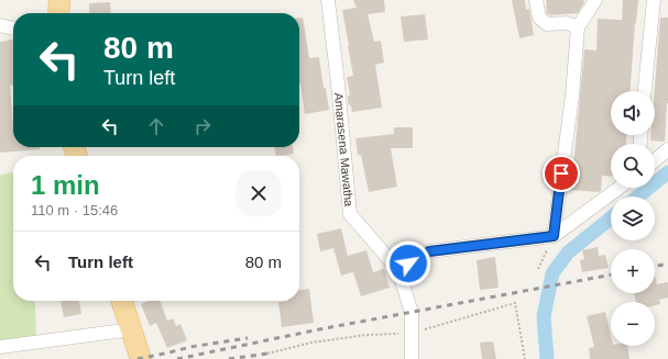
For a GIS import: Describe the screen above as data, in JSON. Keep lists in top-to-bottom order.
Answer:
{
  "streets": {
    "street": ["Amarasena Mawatha"]
  },
  "page": {
    "turn": ["80 m", "Turn left"],
    "map_buttons": ["+", "−"],
    "heading": ["1 min", "110 m · 15:46"],
    "list": [
      {
        "name": "Turn left",
        "value": "80 m"
      }
    ]
  }
}
